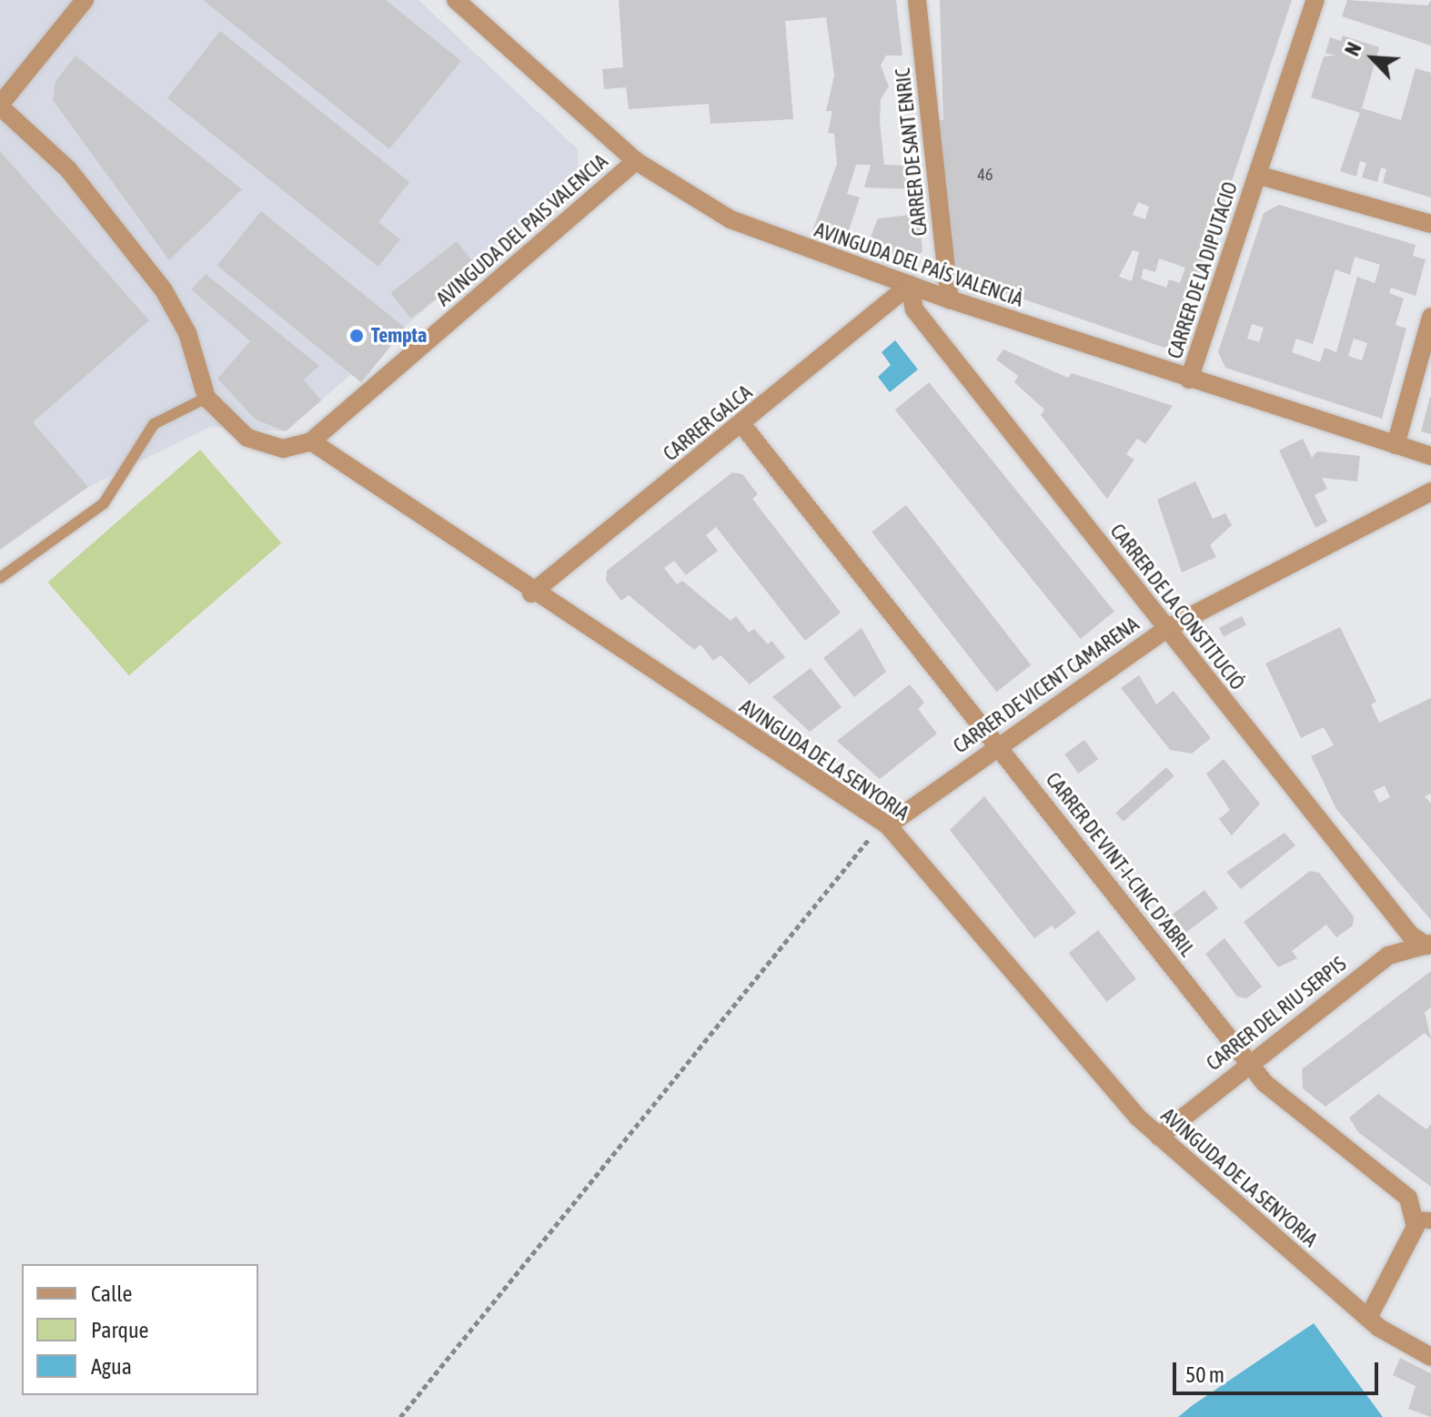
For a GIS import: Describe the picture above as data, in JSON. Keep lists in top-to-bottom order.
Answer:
{
  "streets": {
    "street": [
      "CARRER DE SANT ENRIC",
      "AVINGUDA DEL PAIS VALENCIA",
      "AVINGUDA DEL PAÍS VALENCIÀ",
      "CARRER DE LA DIPUTACIO",
      "CARRER GALCA",
      "CARRER DE LA CONSTITUCIÓ",
      "CARRER DE VICENT CAMARENA",
      "AVINGUDA DE LA SENYORIA",
      "CARRER DE VINT-I-CINC D'ABRIL",
      "CARRER DEL RIU SERPIS"
    ]
  },
  "crossings": [
    ["CARRER DE SANT ENRIC", "AVINGUDA DEL PAÍS VALENCIÀ"],
    ["AVINGUDA DEL PAIS VALENCIA", "AVINGUDA DEL PAÍS VALENCIÀ"],
    ["AVINGUDA DEL PAIS VALENCIA", "AVINGUDA DE LA SENYORIA"],
    ["AVINGUDA DEL PAÍS VALENCIÀ", "CARRER DE LA DIPUTACIO"],
    ["AVINGUDA DEL PAÍS VALENCIÀ", "CARRER GALCA"],
    ["AVINGUDA DEL PAÍS VALENCIÀ", "CARRER DE LA CONSTITUCIÓ"],
    ["CARRER GALCA", "CARRER DE LA CONSTITUCIÓ"],
    ["CARRER GALCA", "AVINGUDA DE LA SENYORIA"],
    ["CARRER GALCA", "CARRER DE VINT-I-CINC D'ABRIL"],
    ["CARRER DE LA CONSTITUCIÓ", "CARRER DE VICENT CAMARENA"],
    ["CARRER DE LA CONSTITUCIÓ", "CARRER DEL RIU SERPIS"],
    ["CARRER DE VICENT CAMARENA", "AVINGUDA DE LA SENYORIA"],
    ["CARRER DE VICENT CAMARENA", "CARRER DE VINT-I-CINC D'ABRIL"],
    ["AVINGUDA DE LA SENYORIA", "CARRER DE VINT-I-CINC D'ABRIL"],
    ["AVINGUDA DE LA SENYORIA", "CARRER DEL RIU SERPIS"],
    ["CARRER DE VINT-I-CINC D'ABRIL", "CARRER DEL RIU SERPIS"]
  ],
  "places": ["Tempta"],
  "house_numbers": ["46"],
  "legend": ["Calle", "Parque", "Agua"],
  "scale_bar": "50 m",
  "north": "top left"
}
